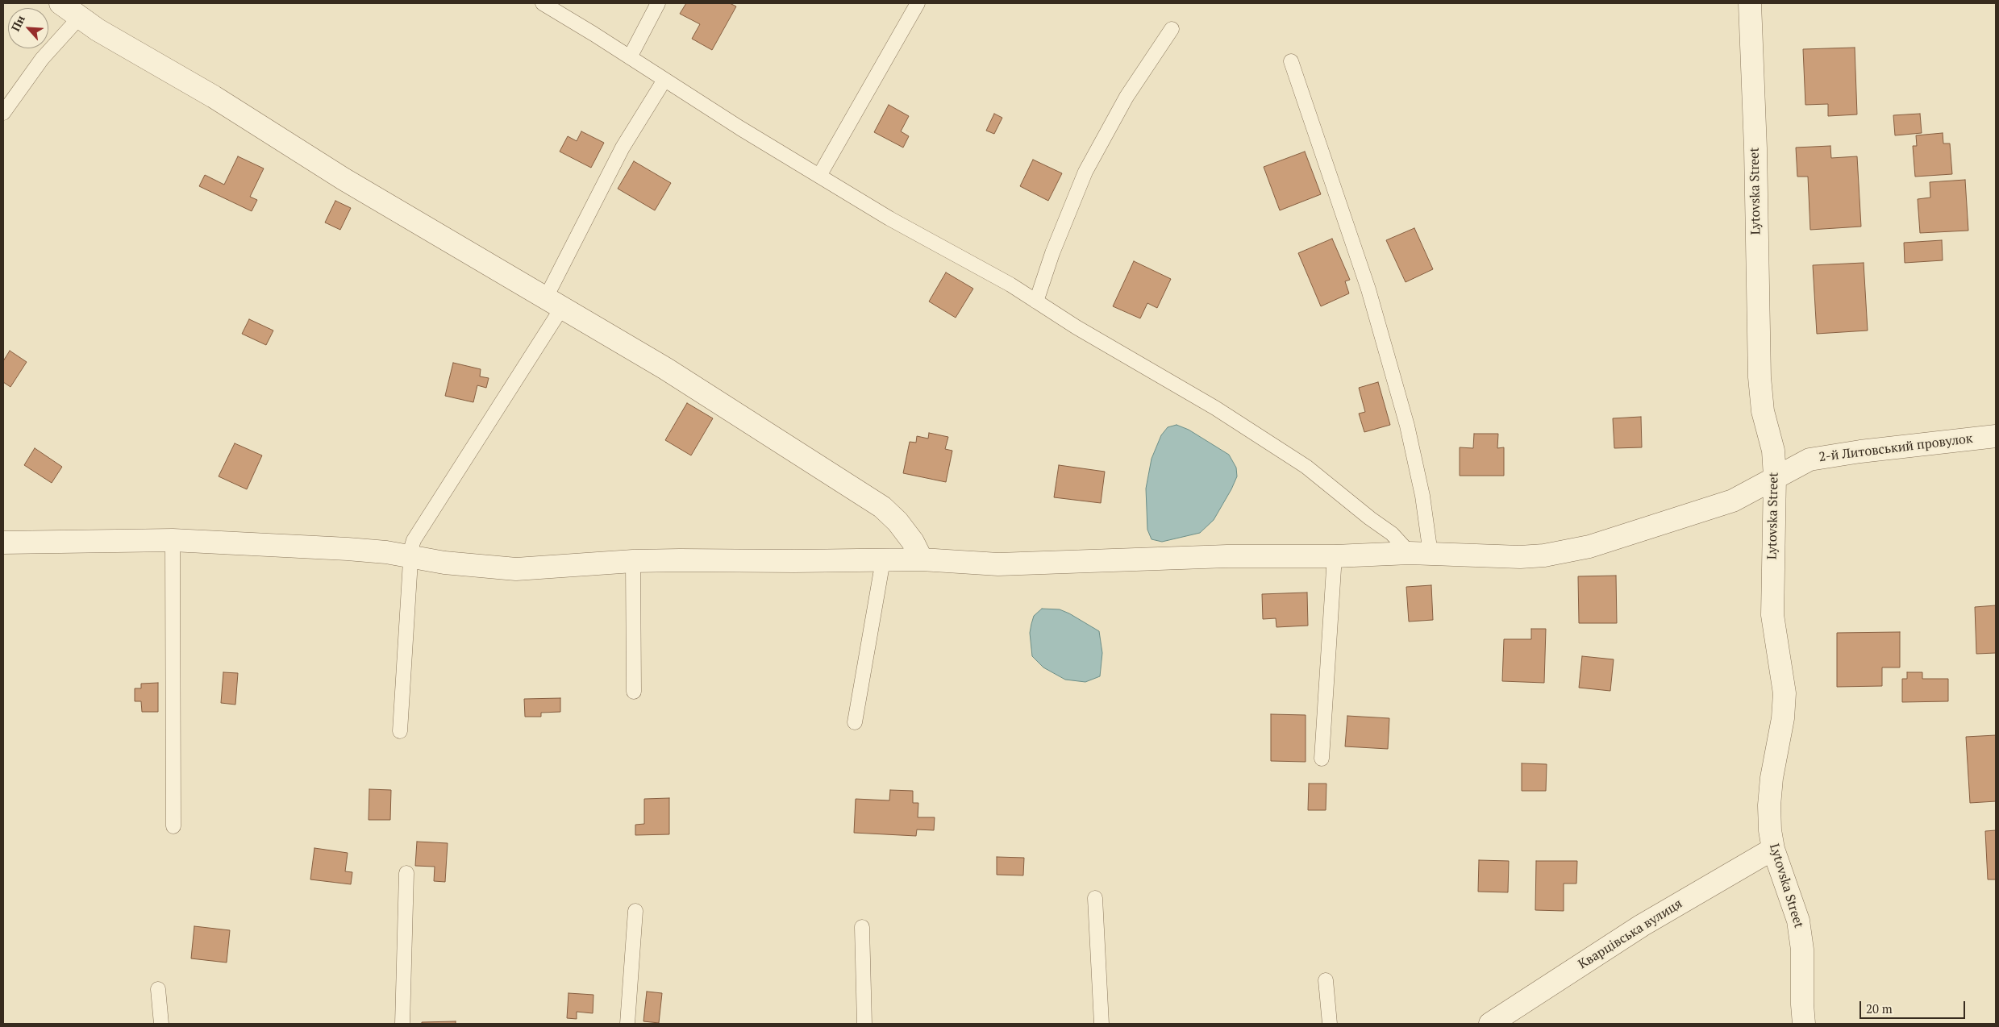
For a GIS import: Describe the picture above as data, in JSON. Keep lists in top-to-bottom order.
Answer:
{
  "streets": {
    "street": ["Lytovska Street", "2-й Литовський провулок", "Кварцівська вулиця"]
  },
  "crossings": [
    ["Lytovska Street", "2-й Литовський провулок"],
    ["Lytovska Street", "Кварцівська вулиця"]
  ],
  "scale_bar": "20 m",
  "north": "top left"
}
